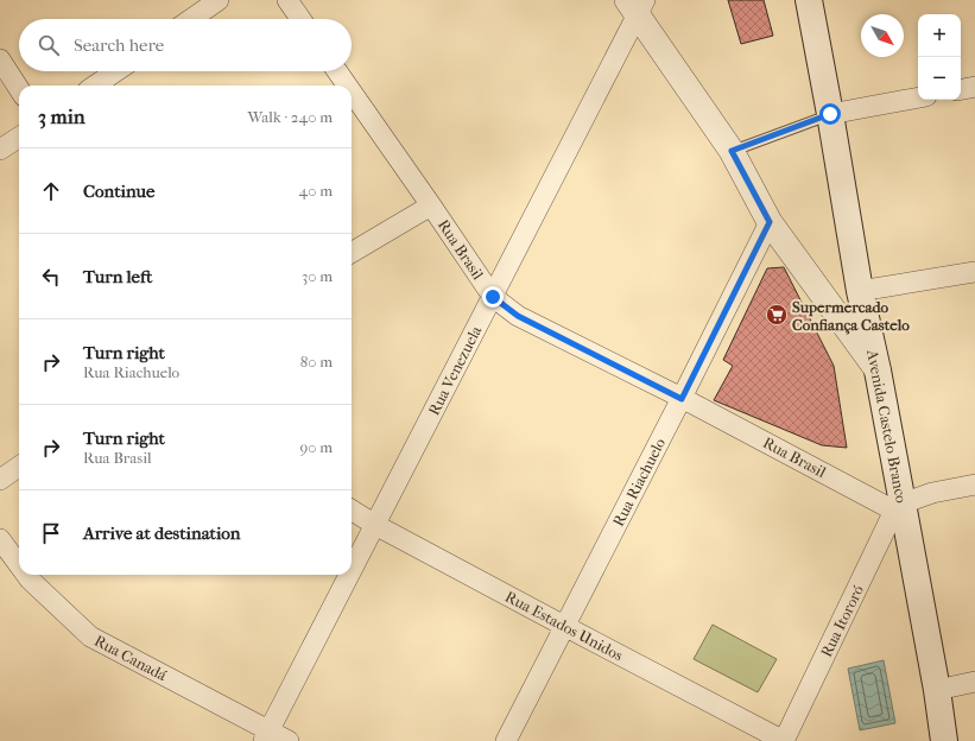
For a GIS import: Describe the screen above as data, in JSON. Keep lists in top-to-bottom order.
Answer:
{
  "streets": {
    "main road": ["Avenida Castelo Branco"],
    "street": [
      "Rua Brasil",
      "Rua Venezuela",
      "Rua Riachuelo",
      "Rua Itororó",
      "Rua Estados Unidos",
      "Rua Canadá"
    ]
  },
  "crossings": [
    ["Rua Brasil", "Rua Venezuela"],
    ["Rua Brasil", "Avenida Castelo Branco"],
    ["Rua Brasil", "Rua Riachuelo"],
    ["Rua Brasil", "Rua Itororó"],
    ["Rua Venezuela", "Rua Estados Unidos"],
    ["Rua Venezuela", "Rua Canadá"],
    ["Avenida Castelo Branco", "Rua Itororó"],
    ["Rua Riachuelo", "Rua Estados Unidos"],
    ["Rua Itororó", "Rua Estados Unidos"]
  ],
  "places": {
    "supermarket": ["Supermercado Confiança Castelo"]
  },
  "north": "bottom right",
  "page": {
    "map_buttons": ["+", "−"],
    "search": "Search here",
    "heading": ["3 min", "Walk · 240 m"],
    "list": [
      ["Continue", "40 m"],
      ["Turn left", "30 m"],
      ["Turn right", "Rua Riachuelo", "80 m"],
      ["Turn right", "Rua Brasil", "90 m"],
      "Arrive at destination"
    ]
  }
}
